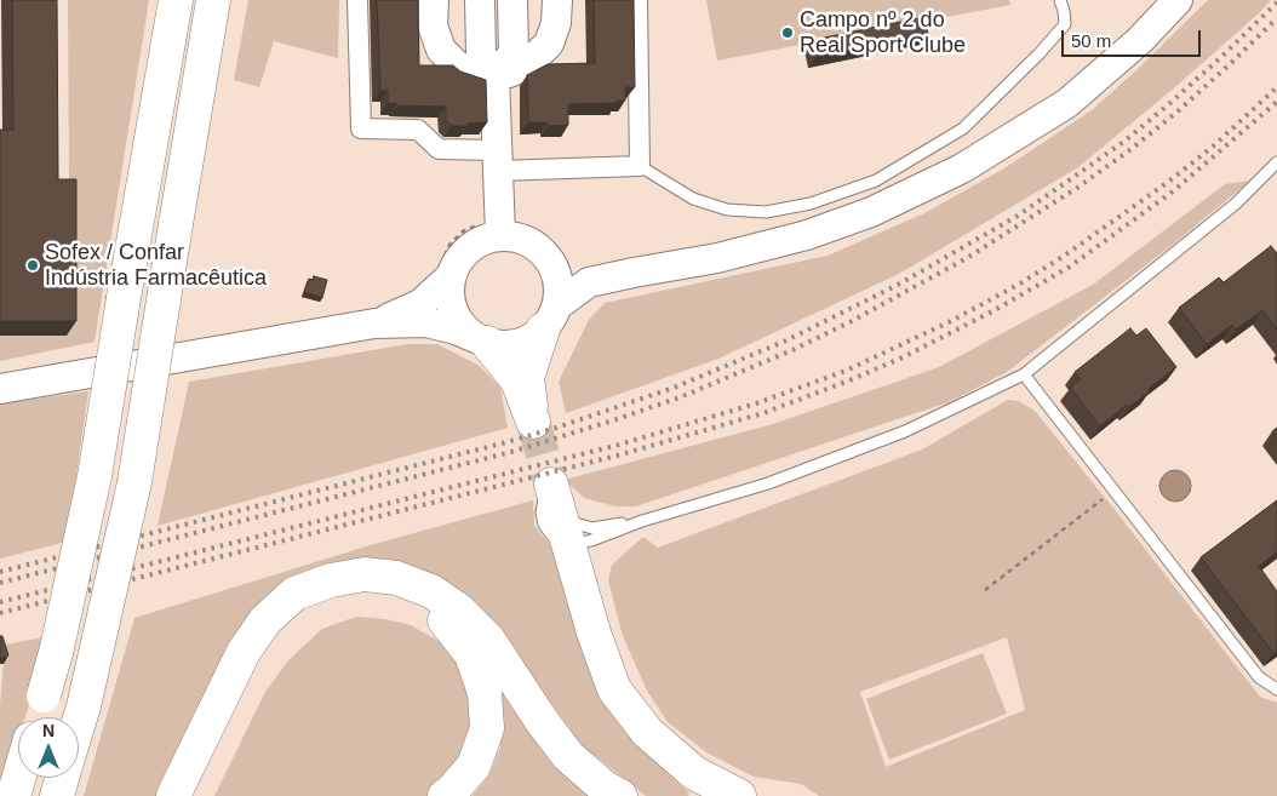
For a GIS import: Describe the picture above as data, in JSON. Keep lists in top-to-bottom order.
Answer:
{
  "places": ["Campo nº 2 do Real Sport Clube", "Sofex / Confar Indústria Farmacêutica"],
  "scale_bar": "50 m",
  "north": "top"
}
